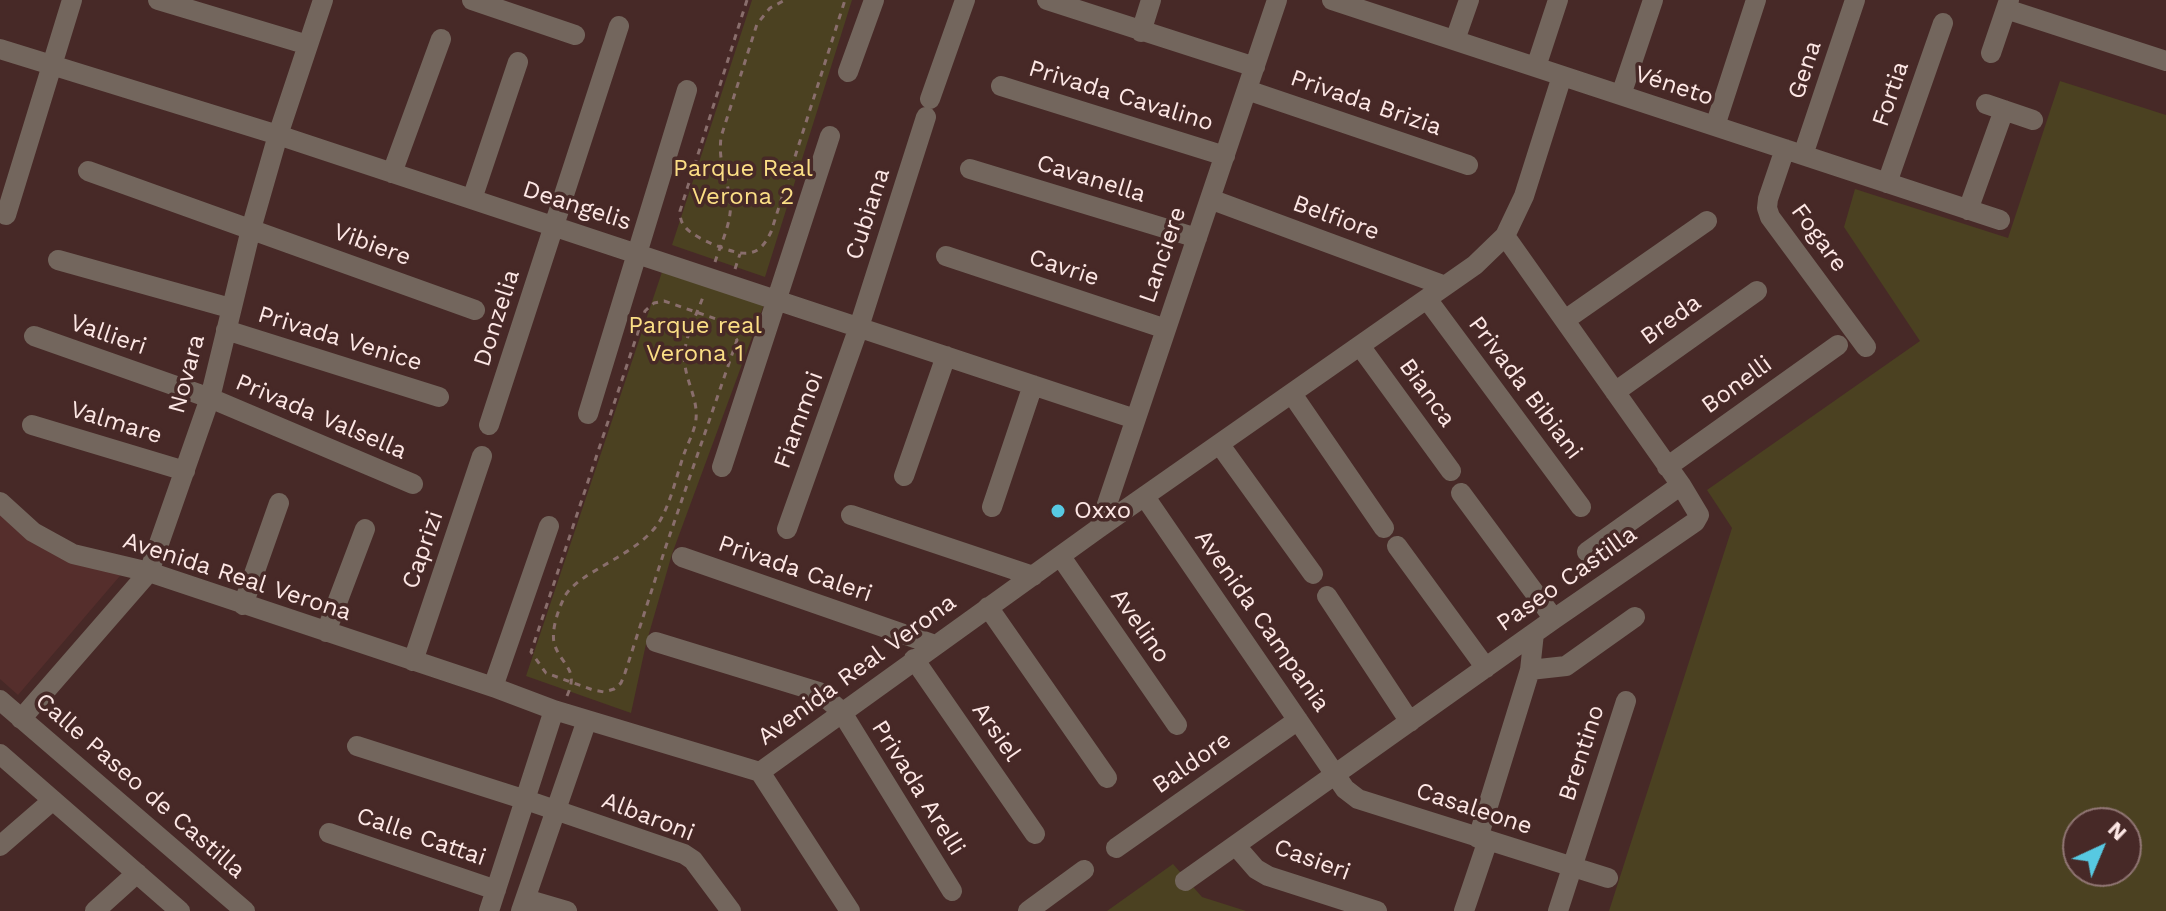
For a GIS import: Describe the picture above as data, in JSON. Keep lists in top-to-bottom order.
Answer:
{
  "streets": {
    "street": [
      "Gena",
      "Véneto",
      "Fortia",
      "Privada Cavalino",
      "Privada Brizia",
      "Cavanella",
      "Deangelis",
      "Cubiana",
      "Belfiore",
      "Fogare",
      "Vibiere",
      "Lanciere",
      "Cavrie",
      "Donzelia",
      "Breda",
      "Vallieri",
      "Privada Venice",
      "Novara",
      "Bonelli",
      "Privada Bibiani",
      "Bianca",
      "Privada Valsella",
      "Fiammoi",
      "Valmare",
      "Caprizi",
      "Privada Caleri",
      "Avenida Real Verona",
      "Paseo Castilla",
      "Avenida Campania",
      "Avelino",
      "Arsiel",
      "Brentino",
      "Baldore",
      "Calle Paseo de Castilla",
      "Privada Arelli",
      "Casaleone",
      "Albaroni",
      "Calle Cattai",
      "Casieri"
    ]
  },
  "crossings": [
    ["Gena", "Véneto"],
    ["Gena", "Fogare"],
    ["Véneto", "Fortia"],
    ["Véneto", "Fogare"],
    ["Véneto", "Avenida Real Verona"],
    ["Privada Cavalino", "Lanciere"],
    ["Privada Brizia", "Lanciere"],
    ["Cavanella", "Lanciere"],
    ["Deangelis", "Cubiana"],
    ["Deangelis", "Lanciere"],
    ["Deangelis", "Donzelia"],
    ["Deangelis", "Novara"],
    ["Deangelis", "Fiammoi"],
    ["Cubiana", "Fiammoi"],
    ["Belfiore", "Lanciere"],
    ["Belfiore", "Avenida Real Verona"],
    ["Vibiere", "Novara"],
    ["Lanciere", "Cavrie"],
    ["Lanciere", "Avenida Real Verona"],
    ["Breda", "Paseo Castilla"],
    ["Vallieri", "Novara"],
    ["Vallieri", "Privada Valsella"],
    ["Privada Venice", "Novara"],
    ["Novara", "Privada Valsella"],
    ["Novara", "Valmare"],
    ["Novara", "Avenida Real Verona"],
    ["Novara", "Calle Paseo de Castilla"],
    ["Bonelli", "Paseo Castilla"],
    ["Privada Bibiani", "Avenida Real Verona"],
    ["Bianca", "Avenida Real Verona"],
    ["Caprizi", "Avenida Real Verona"],
    ["Privada Caleri", "Avenida Real Verona"],
    ["Avenida Real Verona", "Paseo Castilla"],
    ["Avenida Real Verona", "Avenida Campania"],
    ["Avenida Real Verona", "Avelino"],
    ["Avenida Real Verona", "Arsiel"],
    ["Avenida Real Verona", "Privada Arelli"],
    ["Paseo Castilla", "Avenida Campania"],
    ["Paseo Castilla", "Casaleone"],
    ["Paseo Castilla", "Casieri"],
    ["Avenida Campania", "Baldore"],
    ["Avenida Campania", "Casaleone"],
    ["Brentino", "Casaleone"]
  ],
  "parks": ["Parque Real Verona 2", "Parque real Verona 1"],
  "places": ["Oxxo"],
  "north": "top right"
}
